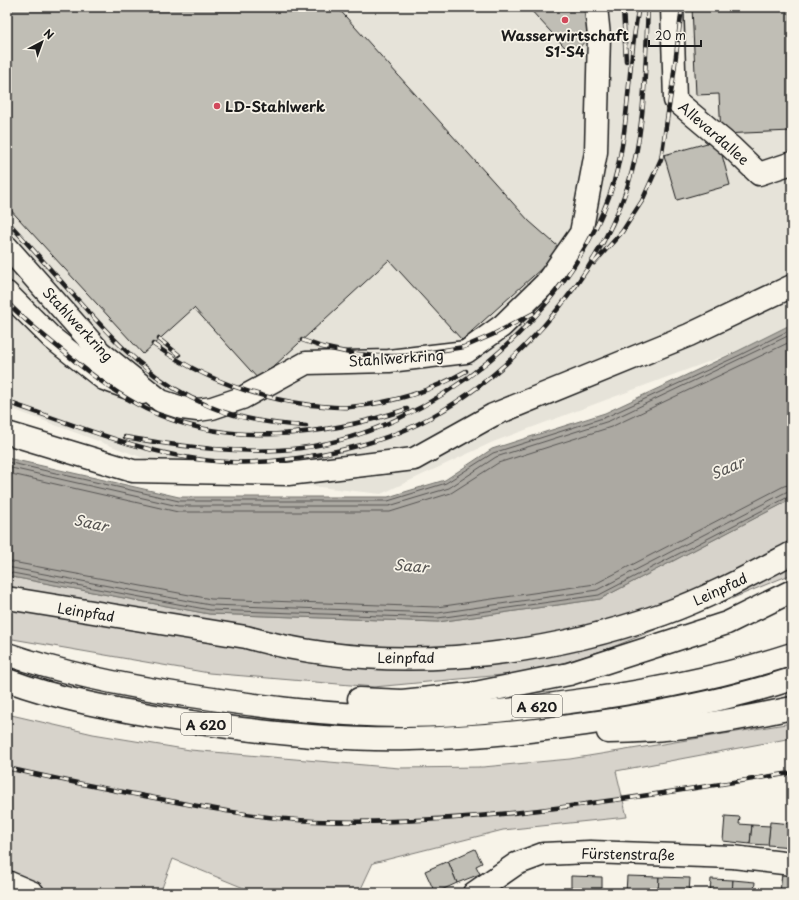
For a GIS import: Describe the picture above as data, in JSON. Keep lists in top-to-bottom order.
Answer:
{
  "streets": {
    "main road": [
      "Allevardallee",
      "Stahlwerkring",
      "Leinpfad",
      "A 620",
      "Fürstenstraße"
    ]
  },
  "water": ["Saar"],
  "places": ["Wasserwirtschaft S1-S4", "LD-Stahlwerk"],
  "scale_bar": "20 m",
  "north": "top right"
}
